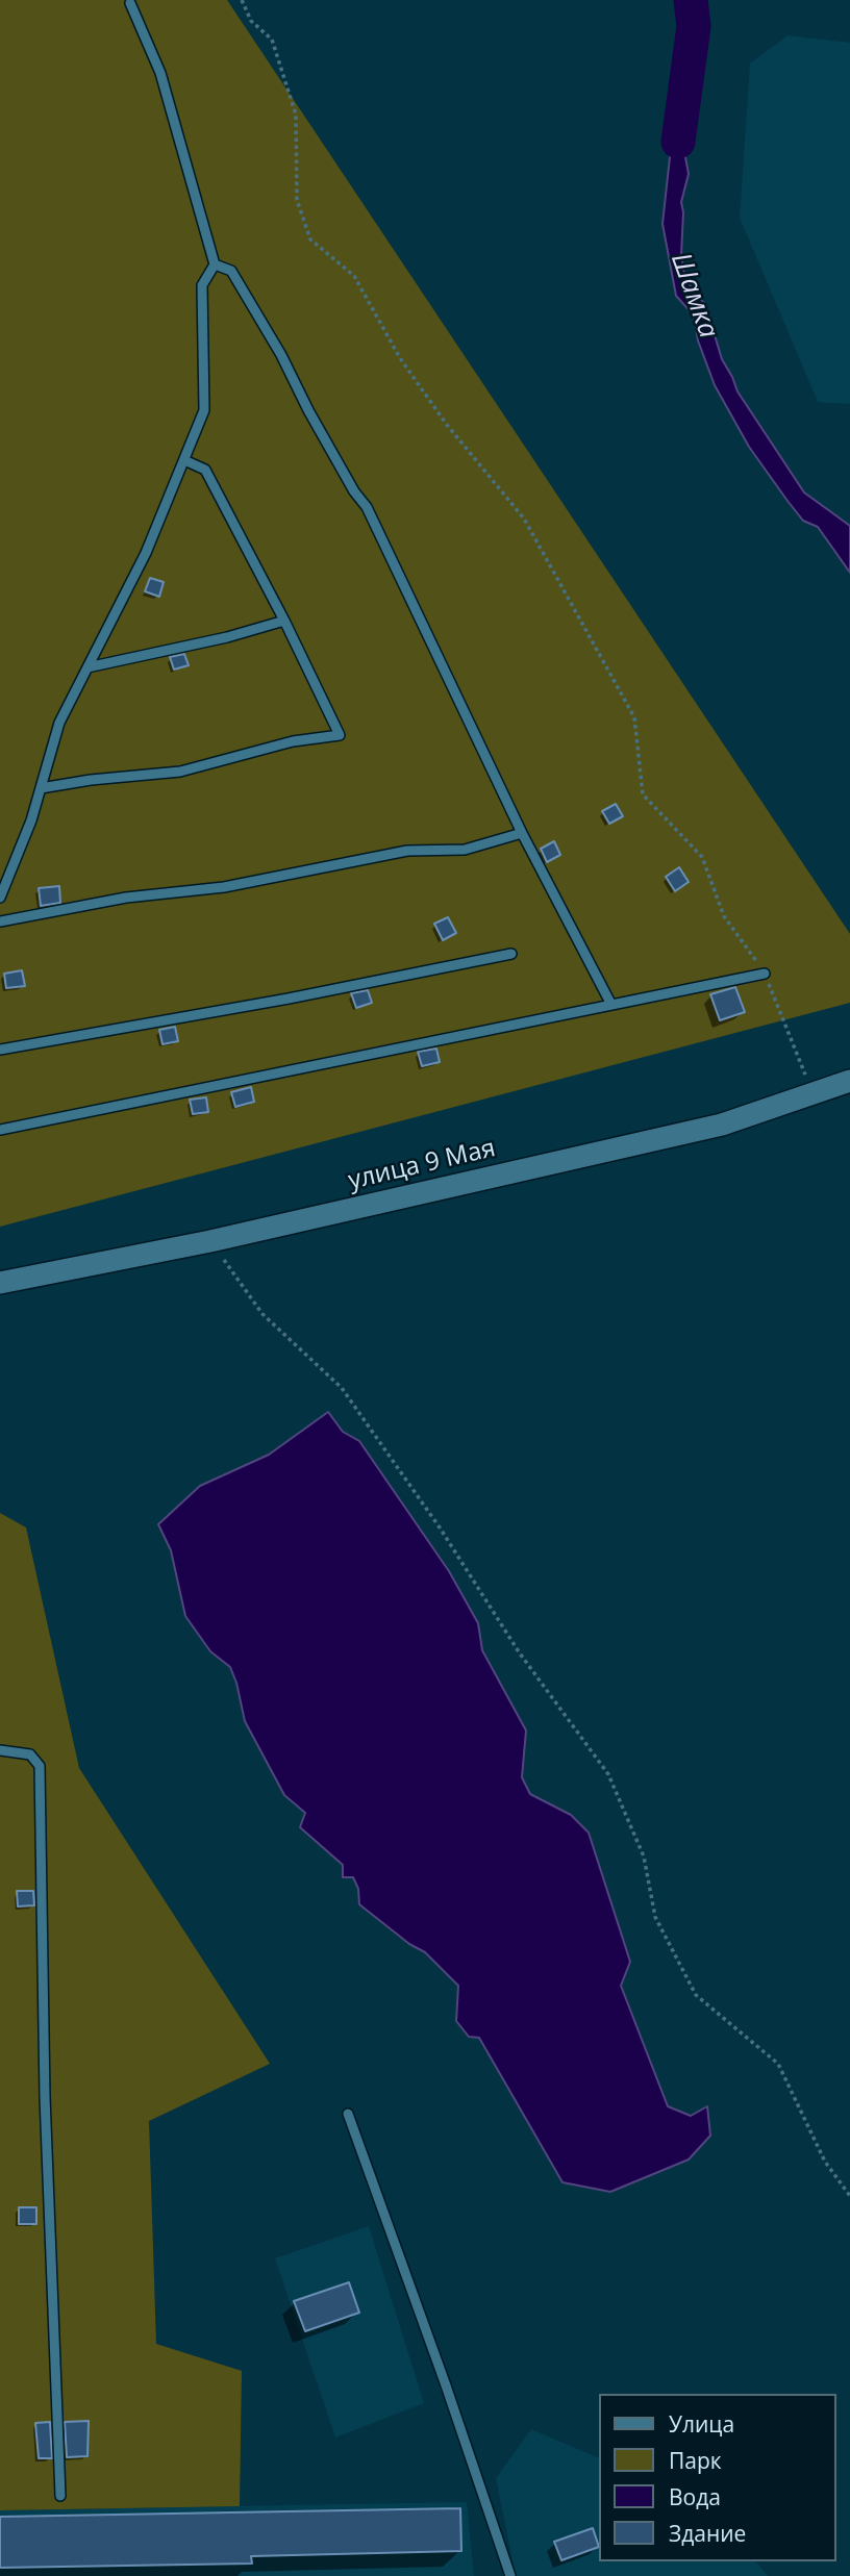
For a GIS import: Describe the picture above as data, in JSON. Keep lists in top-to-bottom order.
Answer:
{
  "streets": {
    "main road": ["улица 9 Мая"]
  },
  "water": ["Шамка"],
  "legend": [
    "Улица",
    "Парк",
    "Вода",
    "Здание"
  ]
}
